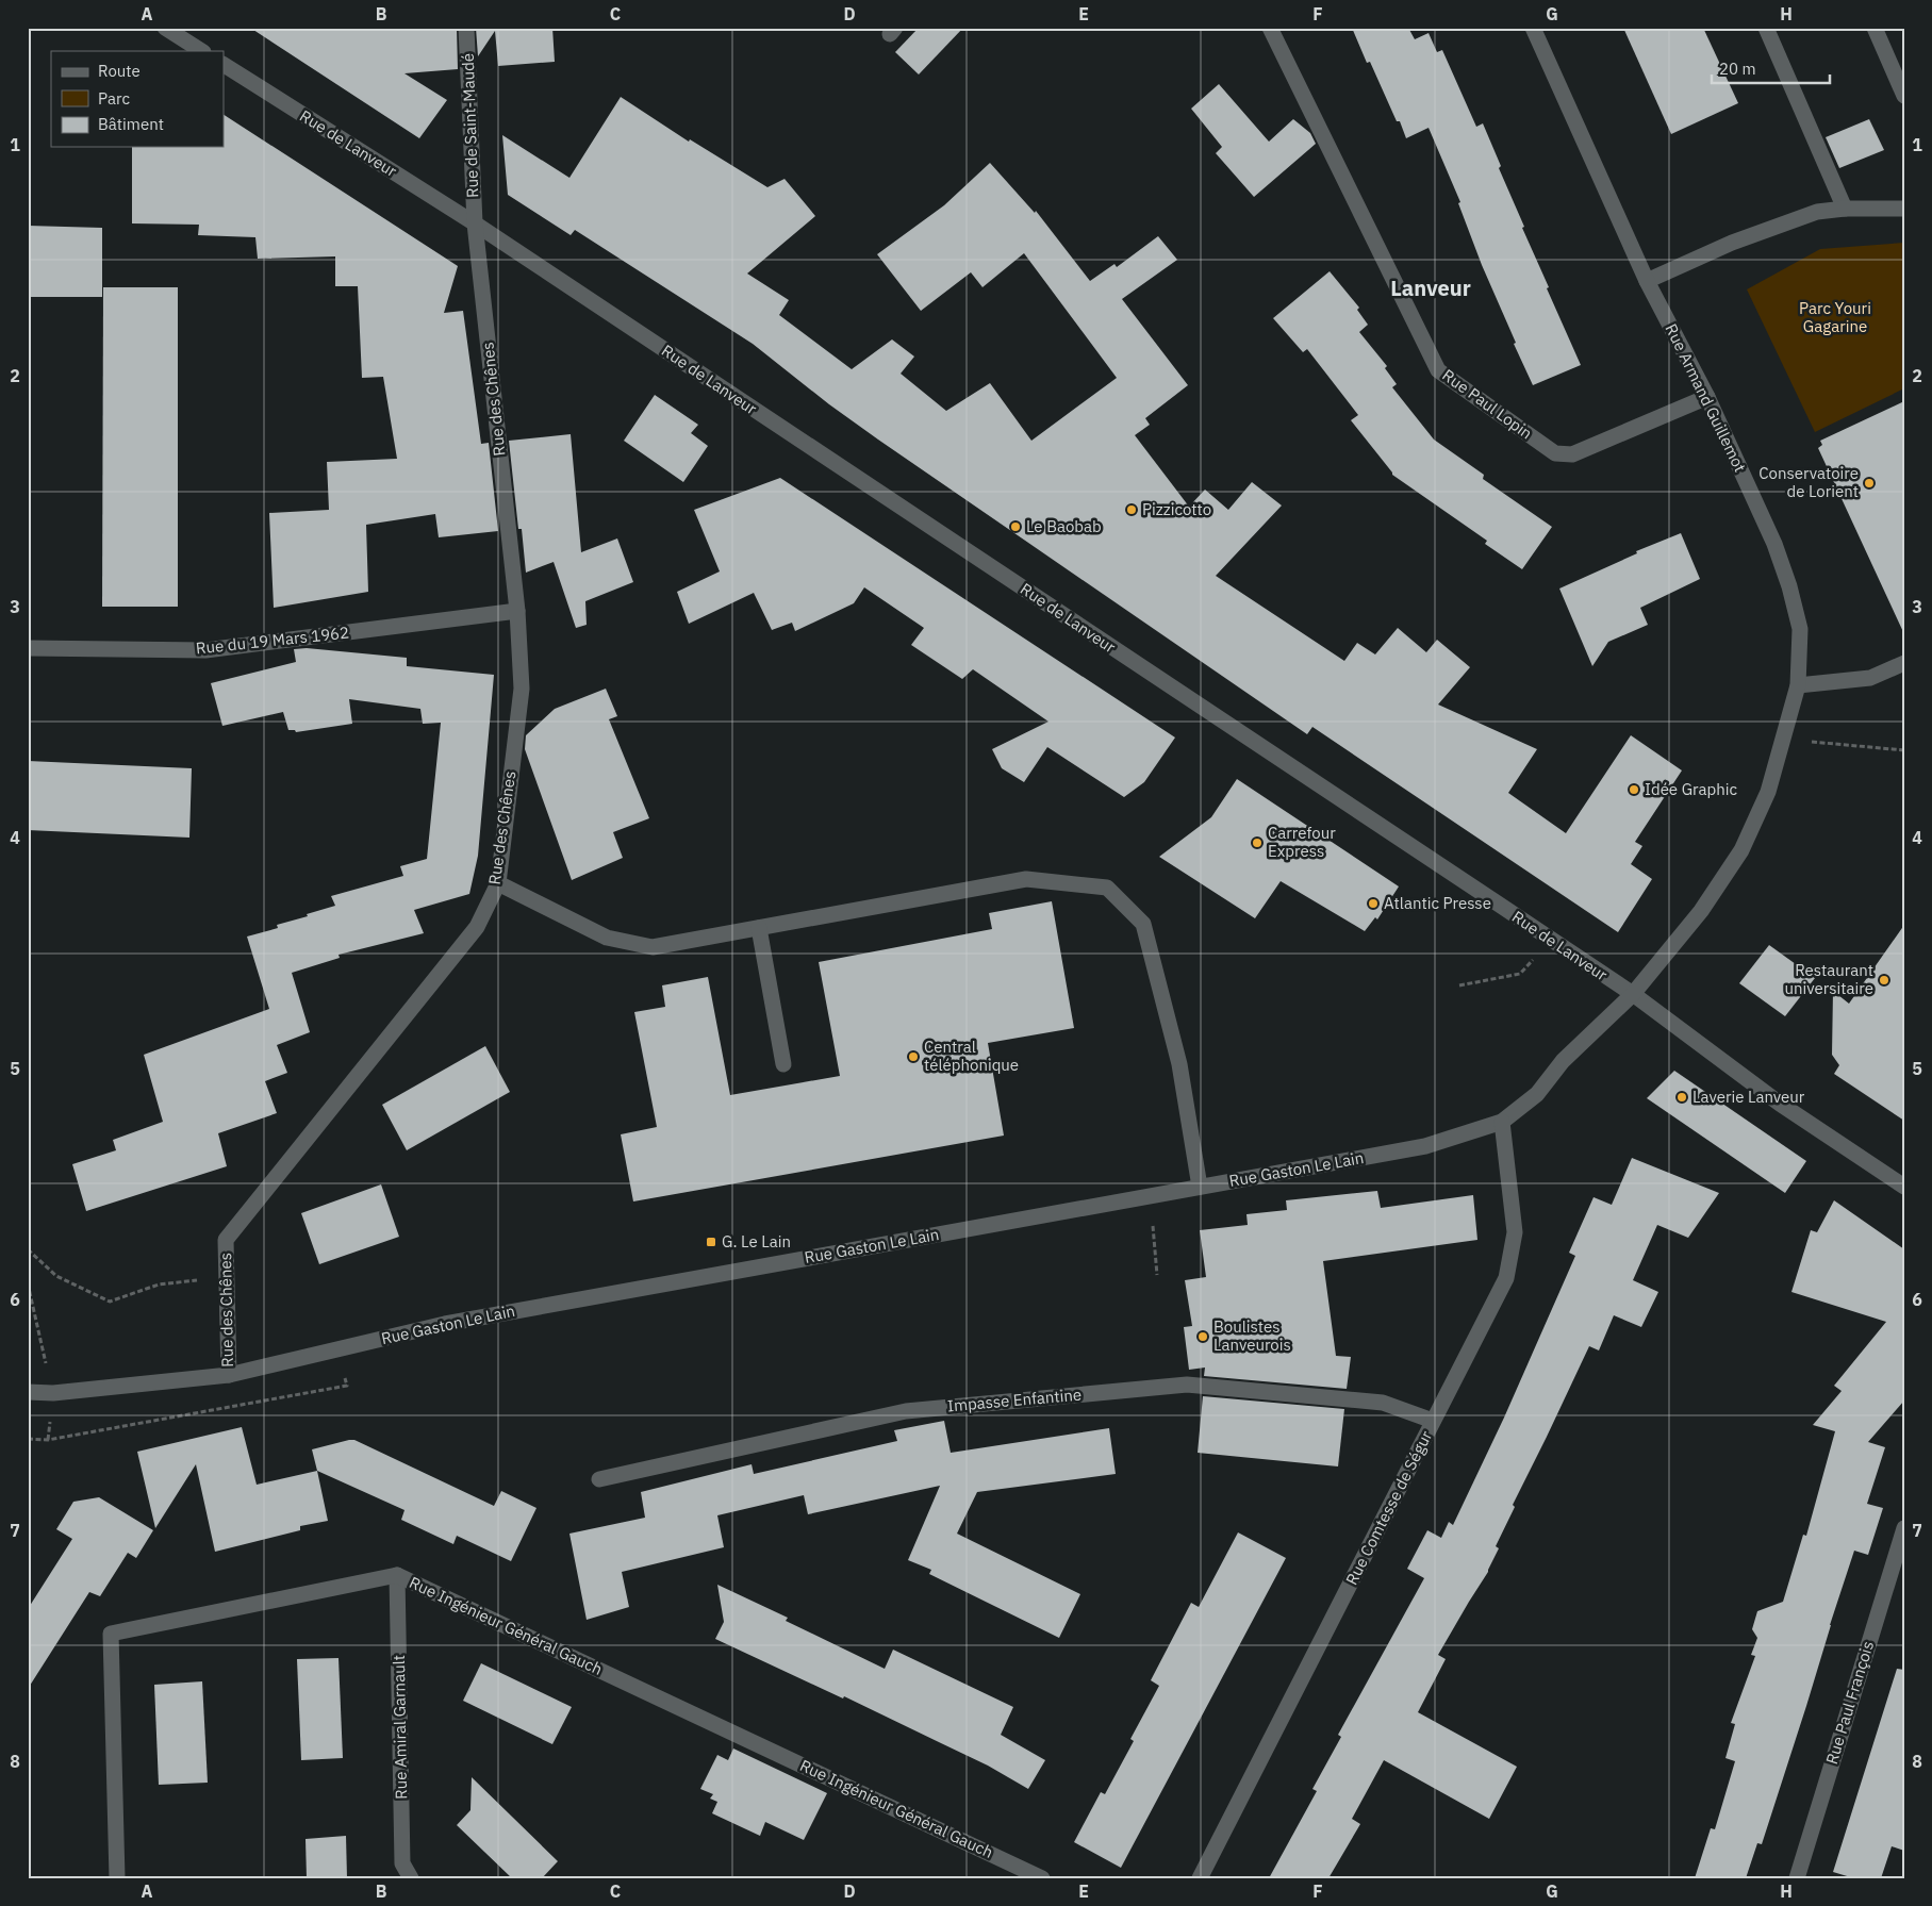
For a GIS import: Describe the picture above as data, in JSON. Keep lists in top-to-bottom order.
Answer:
{
  "streets": {
    "street": [
      "Rue de Saint-Maudé",
      "Rue de Lanveur",
      "Rue Armand Guillemot",
      "Rue des Chênes",
      "Rue Paul Lopin",
      "Rue du 19 Mars 1962",
      "Rue Gaston Le Lain",
      "Impasse Enfantine",
      "Rue Comtesse de Ségur",
      "Rue Ingénieur Général Gauch",
      "Rue Paul François",
      "Rue Amiral Garnault"
    ]
  },
  "crossings": [
    ["Rue de Saint-Maudé", "Rue de Lanveur"],
    ["Rue de Saint-Maudé", "Rue des Chênes"],
    ["Rue de Lanveur", "Rue Armand Guillemot"],
    ["Rue de Lanveur", "Rue des Chênes"],
    ["Rue de Lanveur", "Rue Gaston Le Lain"],
    ["Rue Armand Guillemot", "Rue Paul Lopin"],
    ["Rue Armand Guillemot", "Rue Gaston Le Lain"],
    ["Rue des Chênes", "Rue du 19 Mars 1962"],
    ["Rue des Chênes", "Rue Gaston Le Lain"],
    ["Rue Gaston Le Lain", "Rue Comtesse de Ségur"],
    ["Impasse Enfantine", "Rue Comtesse de Ségur"],
    ["Rue Ingénieur Général Gauch", "Rue Amiral Garnault"]
  ],
  "districts": ["Lanveur"],
  "parks": ["Parc Youri Gagarine"],
  "places": {
    "other": [
      "Conservatoire de Lorient",
      "Pizzicotto",
      "Le Baobab",
      "Idée Graphic",
      "Carrefour Express",
      "Atlantic Presse",
      "Restaurant universitaire",
      "Central téléphonique",
      "Laverie Lanveur",
      "Boulistes Lanveurois"
    ],
    "transit": ["G. Le Lain"]
  },
  "legend": ["Route", "Parc", "Bâtiment"],
  "scale_bar": "20 m",
  "grid": {
    "columns": [
      "A",
      "B",
      "C",
      "D",
      "E",
      "F",
      "G",
      "H"
    ],
    "rows": [
      "1",
      "2",
      "3",
      "4",
      "5",
      "6",
      "7",
      "8"
    ]
  }
}
